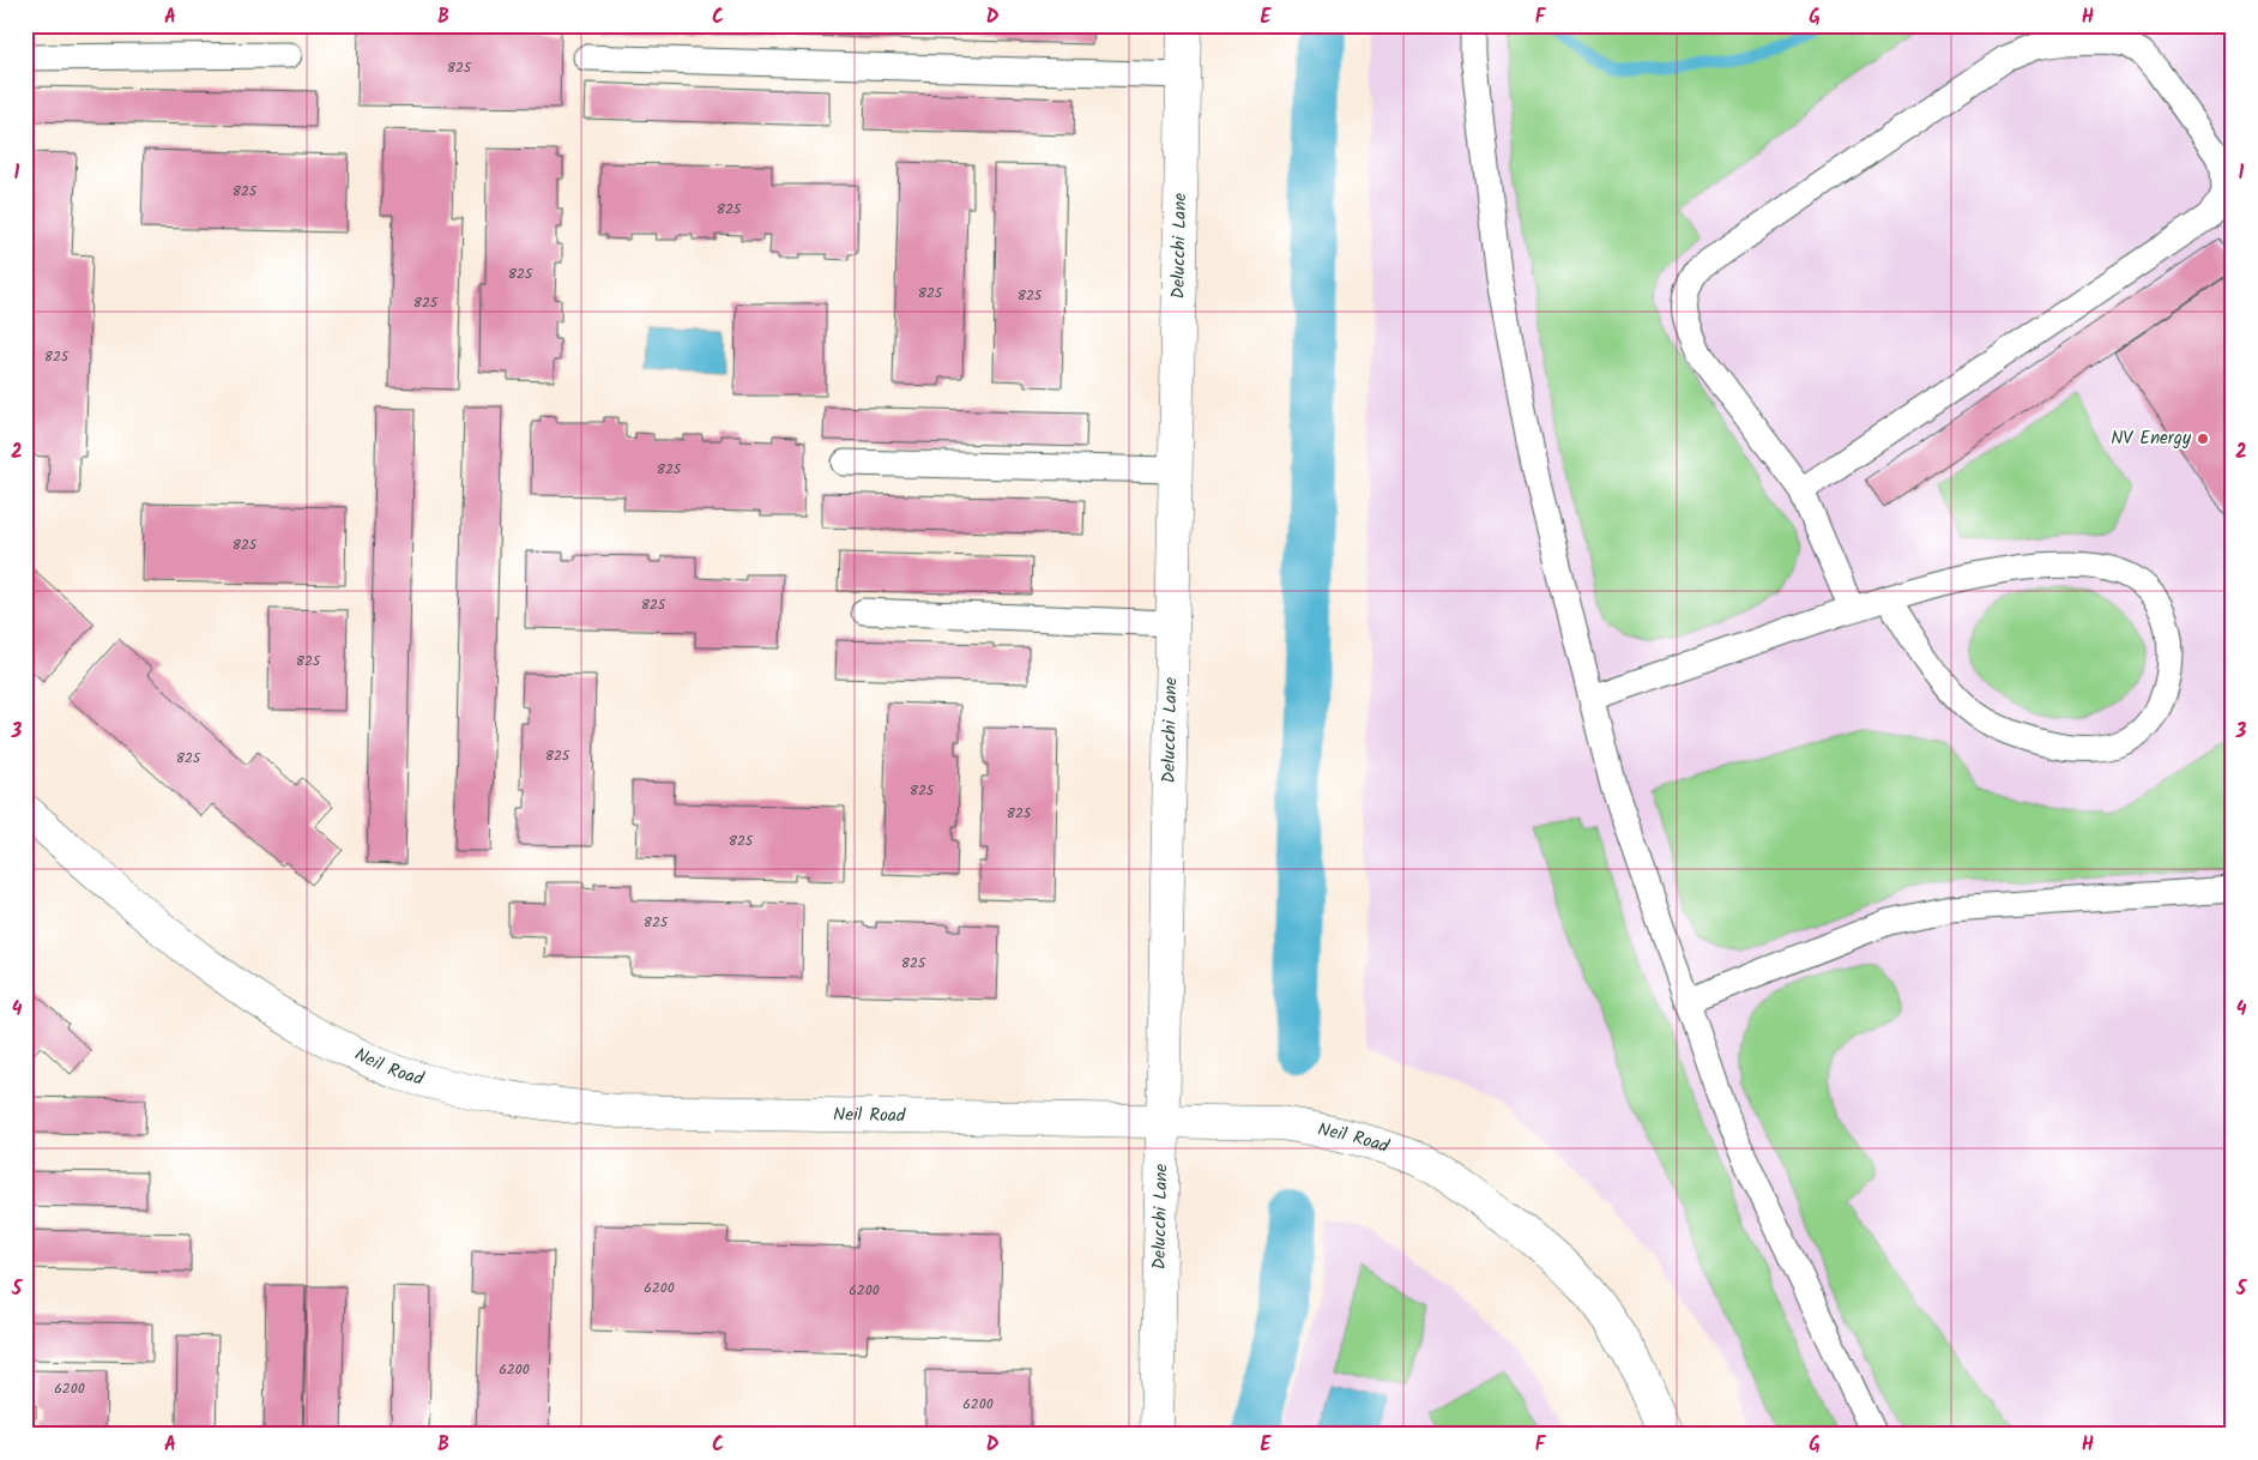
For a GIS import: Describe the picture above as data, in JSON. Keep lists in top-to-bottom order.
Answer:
{
  "streets": {
    "street": ["Delucchi Lane", "Neil Road"]
  },
  "crossings": [
    ["Delucchi Lane", "Neil Road"]
  ],
  "places": ["NV Energy"],
  "house_numbers": [
    "825",
    "825",
    "825",
    "825",
    "825",
    "825",
    "825",
    "825",
    "825",
    "825",
    "825",
    "825",
    "825",
    "825",
    "825",
    "825",
    "825",
    "825",
    "825",
    "6200",
    "6200",
    "6200",
    "6200",
    "6200"
  ],
  "grid": {
    "columns": [
      "A",
      "B",
      "C",
      "D",
      "E",
      "F",
      "G",
      "H"
    ],
    "rows": [
      "1",
      "2",
      "3",
      "4",
      "5"
    ]
  }
}
